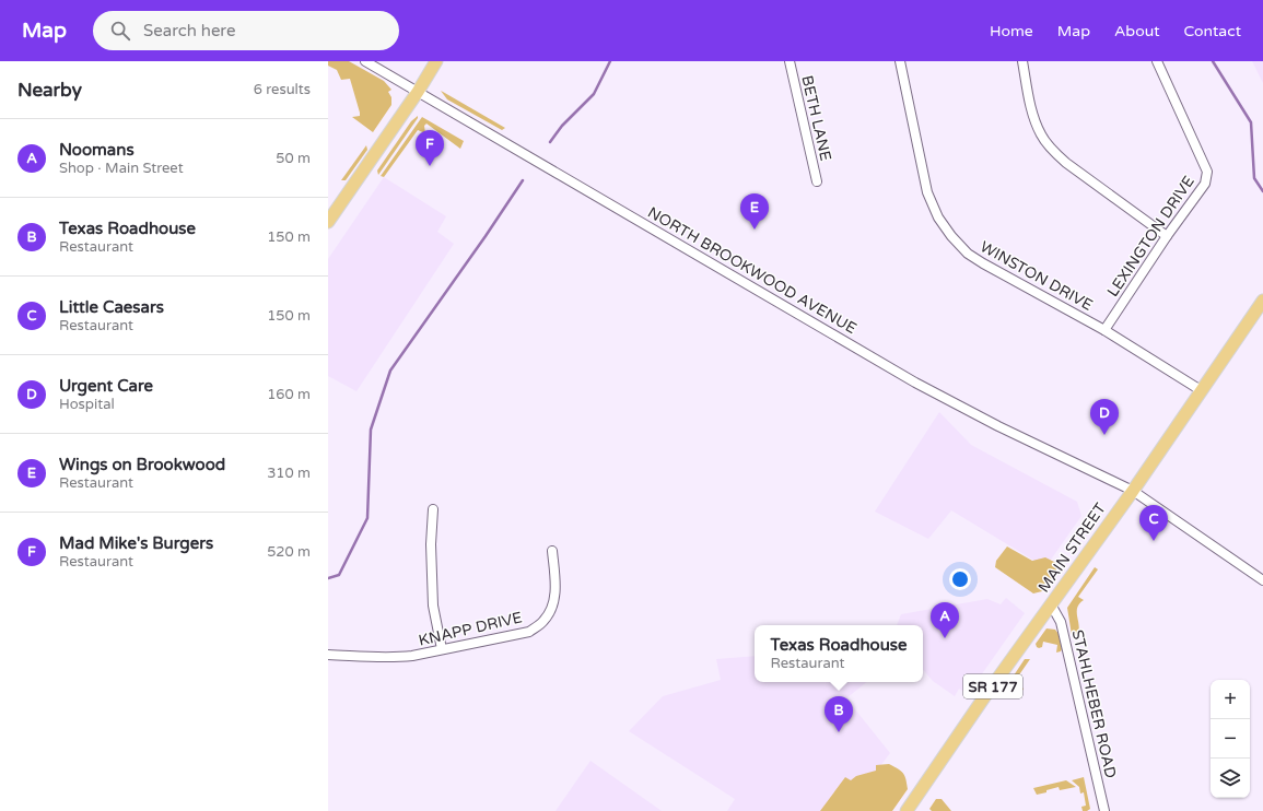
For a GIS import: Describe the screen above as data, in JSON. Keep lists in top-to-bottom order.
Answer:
{
  "streets": {
    "main road": ["MAIN STREET", "SR 177"],
    "street": [
      "BETH LANE",
      "LEXINGTON DRIVE",
      "NORTH BROOKWOOD AVENUE",
      "WINSTON DRIVE",
      "KNAPP DRIVE",
      "STAHLHEBER ROAD"
    ]
  },
  "crossings": [
    ["LEXINGTON DRIVE", "WINSTON DRIVE"],
    ["NORTH BROOKWOOD AVENUE", "MAIN STREET"],
    ["WINSTON DRIVE", "MAIN STREET"],
    ["MAIN STREET", "STAHLHEBER ROAD"]
  ],
  "page": {
    "header": "Map",
    "search": "Search here",
    "nav": [
      "Home",
      "Map",
      "About",
      "Contact"
    ],
    "heading": ["Nearby", "6 results"],
    "list": [
      {
        "mark": "A",
        "name": "Noomans",
        "note": "Shop · Main Street",
        "value": "50 m"
      },
      {
        "mark": "B",
        "name": "Texas Roadhouse",
        "note": "Restaurant",
        "value": "150 m"
      },
      {
        "mark": "C",
        "name": "Little Caesars",
        "note": "Restaurant",
        "value": "150 m"
      },
      {
        "mark": "D",
        "name": "Urgent Care",
        "note": "Hospital",
        "value": "160 m"
      },
      {
        "mark": "E",
        "name": "Wings on Brookwood",
        "note": "Restaurant",
        "value": "310 m"
      },
      {
        "mark": "F",
        "name": "Mad Mike's Burgers",
        "note": "Restaurant",
        "value": "520 m"
      }
    ],
    "pins": [
      "F",
      "E",
      "D",
      "C",
      "A",
      "B"
    ],
    "popup": ["Texas Roadhouse", "Restaurant"],
    "map_buttons": ["+", "−"]
  }
}
